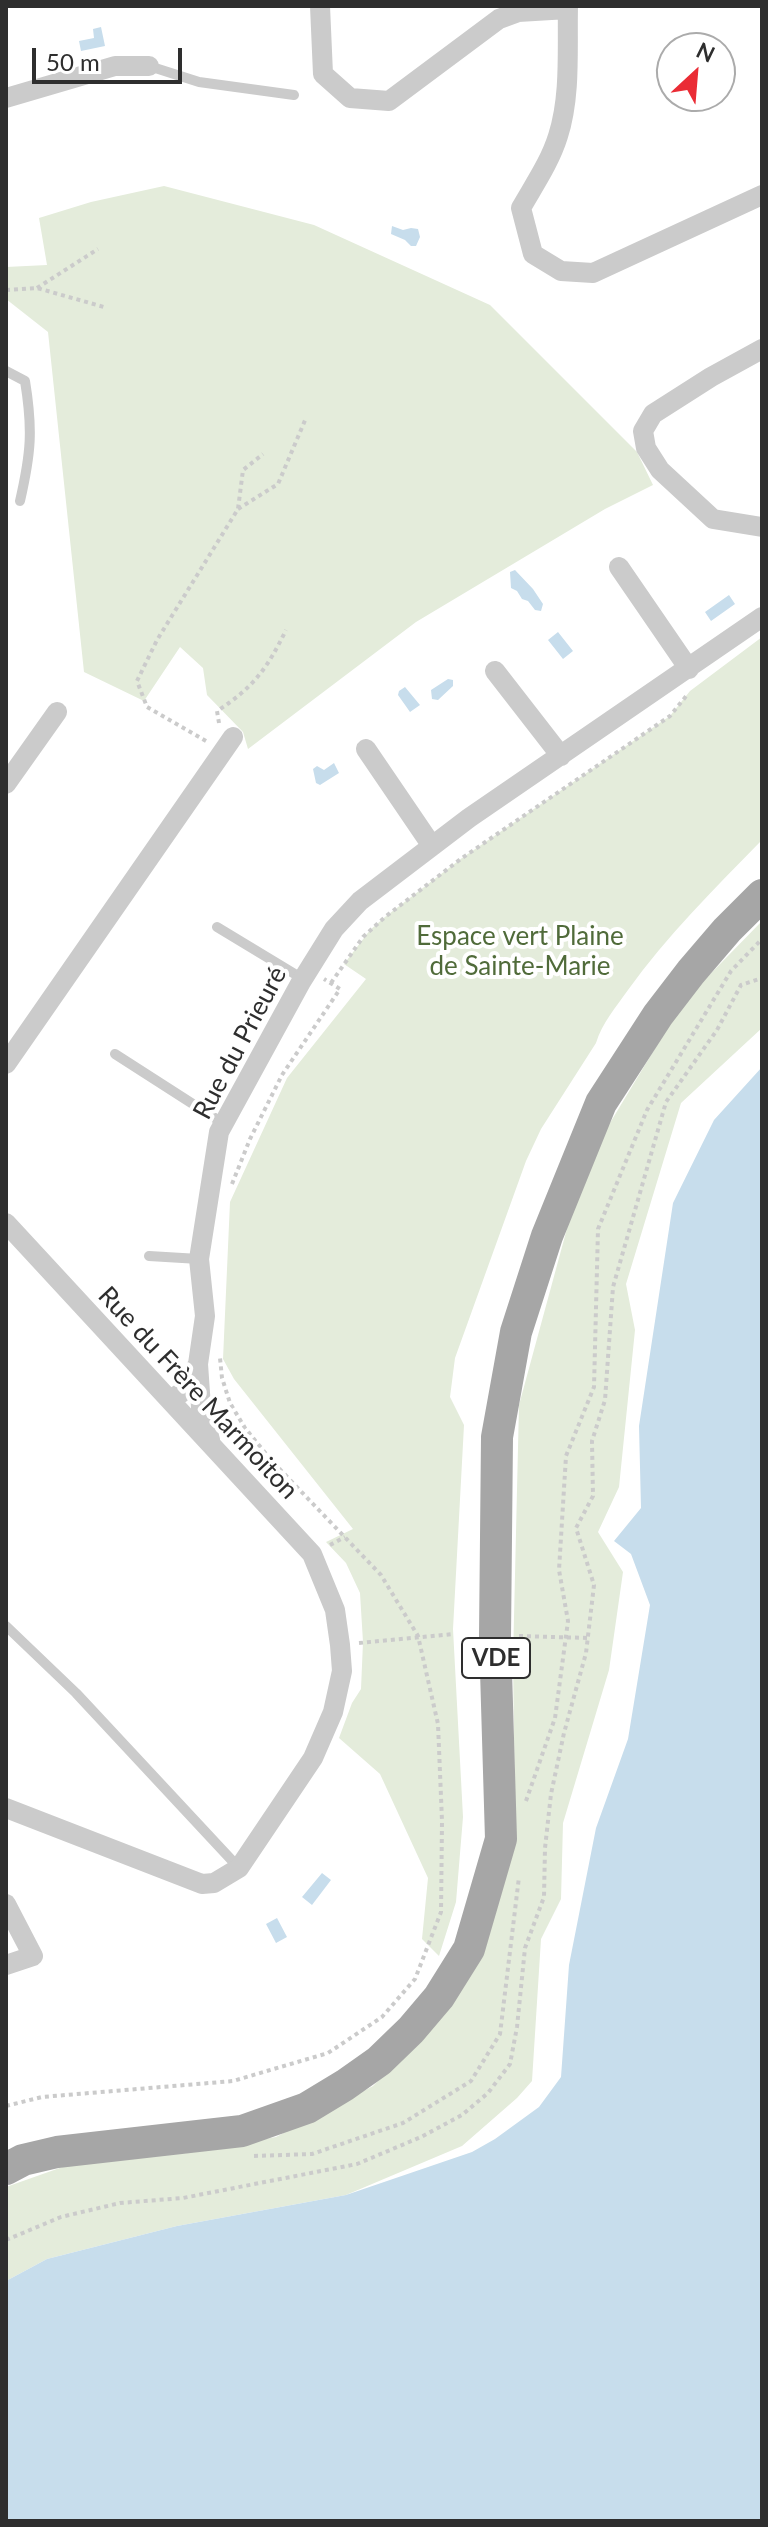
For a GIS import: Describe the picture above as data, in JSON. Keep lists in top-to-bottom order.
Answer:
{
  "streets": {
    "main road": ["VDE"],
    "street": ["Rue du Prieuré", "Rue du Frère Marmoiton"]
  },
  "crossings": [
    ["Rue du Prieuré", "Rue du Frère Marmoiton"]
  ],
  "parks": ["Espace vert Plaine de Sainte-Marie"],
  "scale_bar": "50 m",
  "north": "top right"
}
